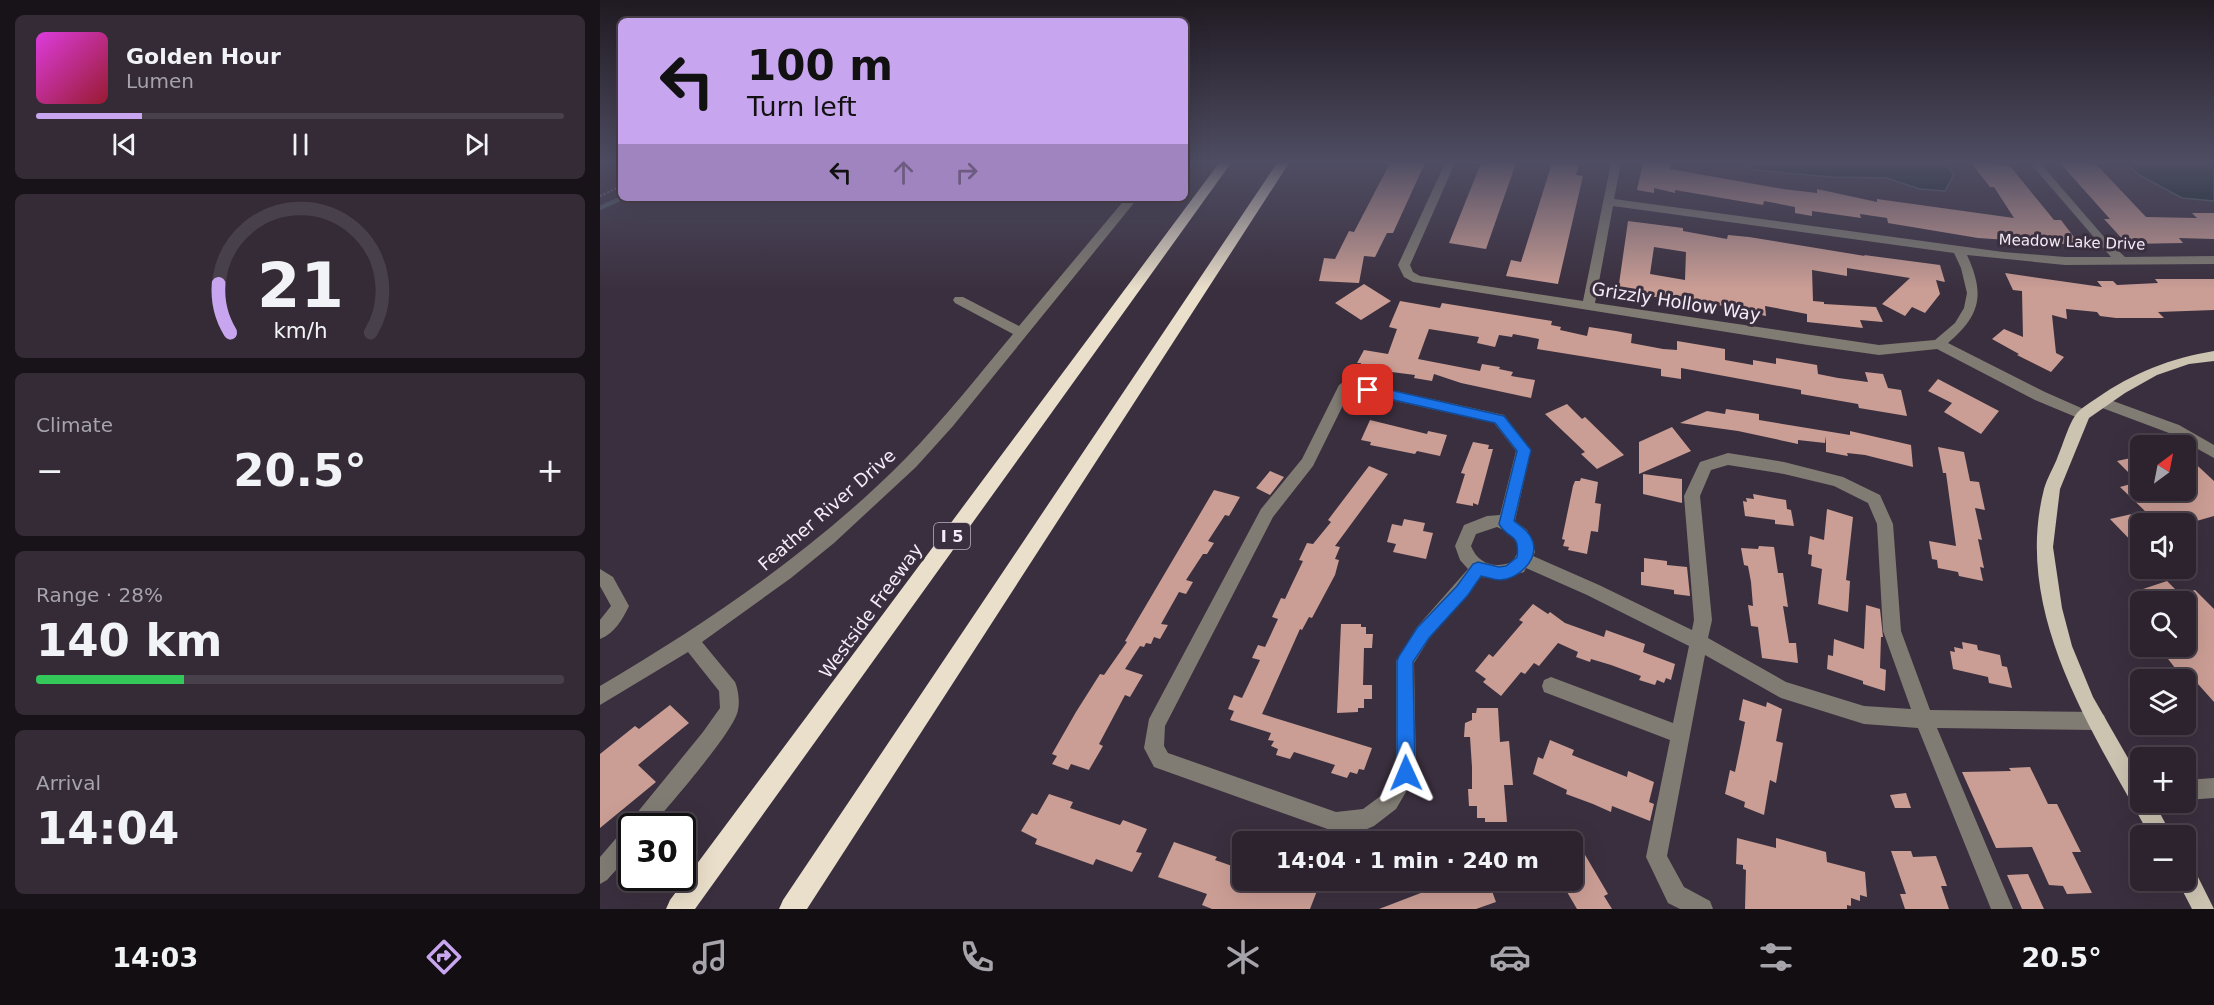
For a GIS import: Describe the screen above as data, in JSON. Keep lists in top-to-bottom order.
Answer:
{
  "streets": {
    "highway": ["I 5", "Westside Freeway"],
    "street": ["Meadow Lake Drive", "Grizzly Hollow Way", "Feather River Drive"]
  },
  "north": "top right",
  "page": {
    "turn": ["100 m", "Turn left"],
    "song": ["Golden Hour", "Lumen"],
    "tile": [
      "Climate",
      ["Range · 28%", "140 km"],
      ["Arrival", "14:04"]
    ],
    "map_buttons": ["+", "−"],
    "heat": ["−", "20.5°", "+"],
    "limit": "30",
    "trip": "14:04 · 1 min · 240 m",
    "tabs": ["14:03", "20.5°"],
    "gauge": ["21", "km/h"]
  }
}
